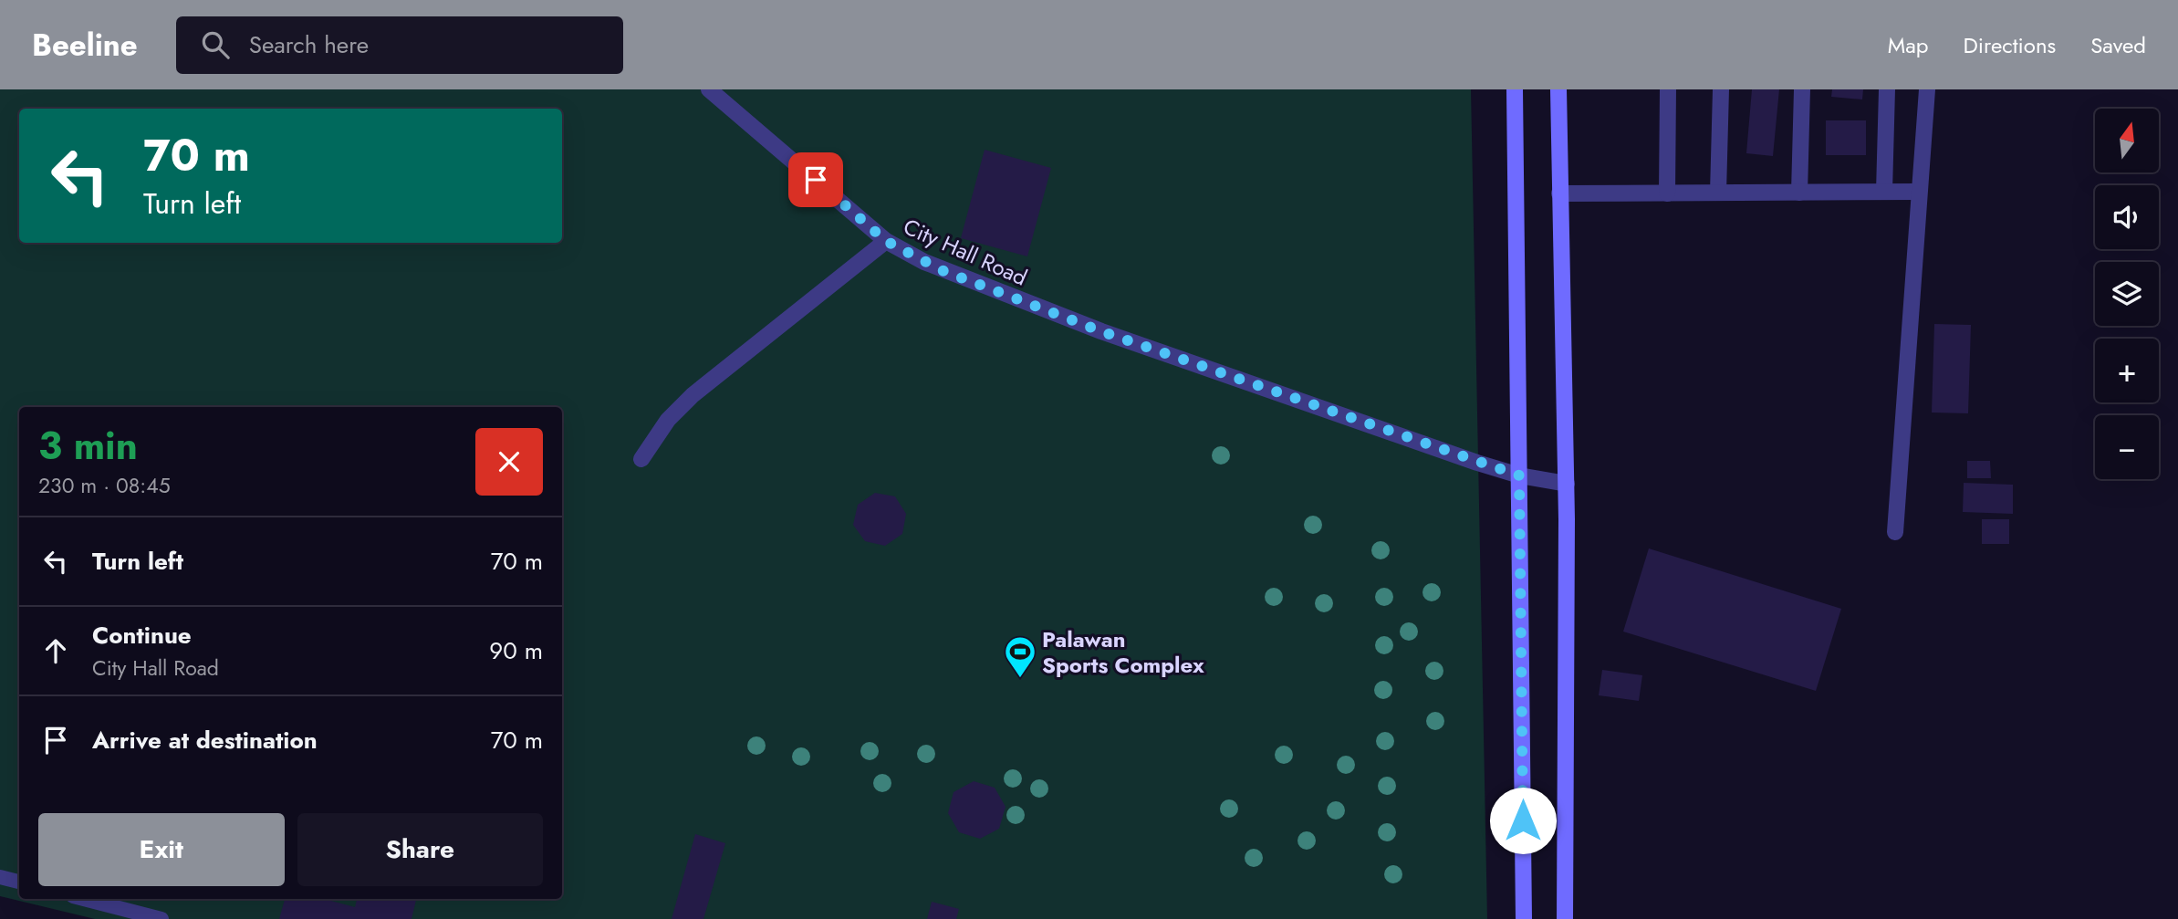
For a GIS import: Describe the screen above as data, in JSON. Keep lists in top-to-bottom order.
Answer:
{
  "streets": {
    "street": ["City Hall Road"]
  },
  "places": {
    "sports": ["Palawan Sports Complex"]
  },
  "north": "top",
  "page": {
    "header": "Beeline",
    "search": "Search here",
    "nav": ["Map", "Directions", "Saved"],
    "map_buttons": ["+", "−"],
    "turn": ["70 m", "Turn left"],
    "heading": ["3 min", "230 m · 08:45"],
    "list": [
      {
        "name": "Turn left",
        "value": "70 m"
      },
      {
        "name": "Continue",
        "note": "City Hall Road",
        "value": "90 m"
      },
      {
        "name": "Arrive at destination",
        "value": "70 m"
      }
    ],
    "buttons": ["Exit", "Share"]
  }
}
